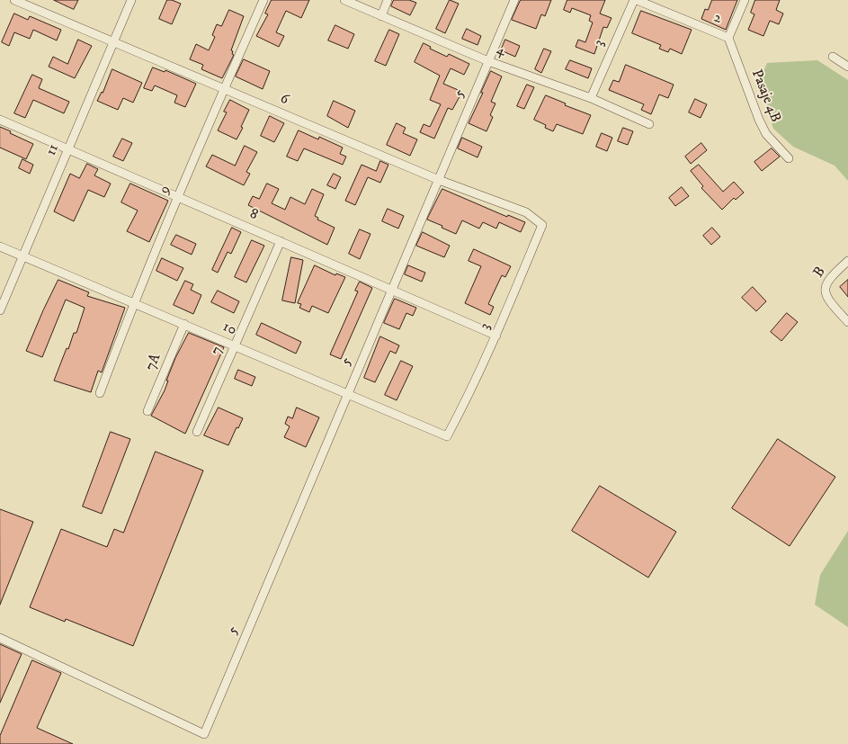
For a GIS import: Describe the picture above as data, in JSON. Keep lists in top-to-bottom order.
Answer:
{
  "streets": {
    "street": [
      "2",
      "3",
      "4",
      "5",
      "Pasaje 4B",
      "6",
      "11",
      "9",
      "8",
      "B",
      "10",
      "7",
      "7A"
    ]
  },
  "crossings": [
    ["2", "3"],
    ["2", "Pasaje 4B"],
    ["3", "4"],
    ["3", "6"],
    ["3", "8"],
    ["3", "10"],
    ["4", "5"],
    ["5", "6"],
    ["5", "8"],
    ["5", "10"],
    ["6", "11"],
    ["6", "9"],
    ["11", "8"],
    ["11", "10"],
    ["9", "8"],
    ["9", "10"],
    ["8", "7"],
    ["10", "7"],
    ["10", "7A"]
  ]
}
